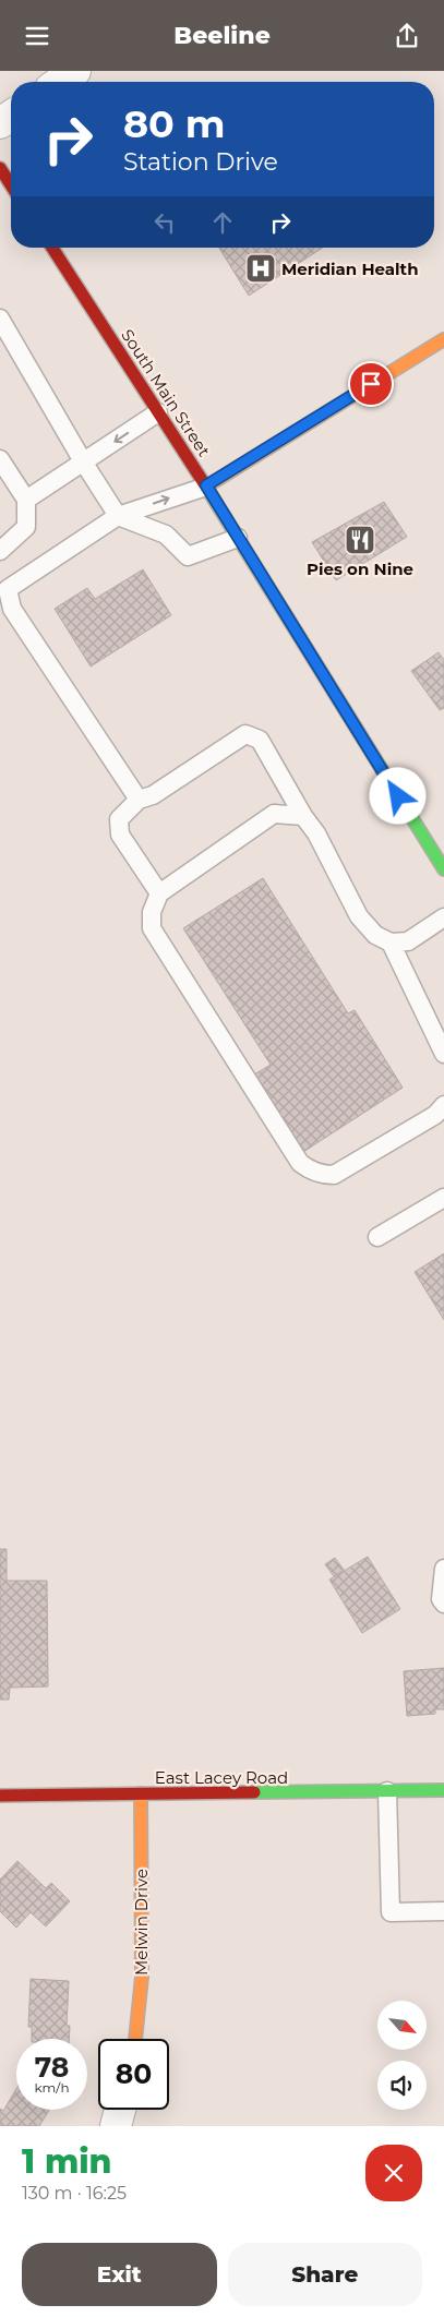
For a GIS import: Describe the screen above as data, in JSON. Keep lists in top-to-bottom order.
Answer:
{
  "streets": {
    "main road": ["South Main Street", "East Lacey Road", "Melwin Drive"]
  },
  "crossings": [
    ["East Lacey Road", "Melwin Drive"]
  ],
  "places": {
    "hospital": ["Meridian Health"],
    "restaurant": ["Pies on Nine"]
  },
  "north": "bottom right",
  "page": {
    "header": "Beeline",
    "turn": ["80 m", "Station Drive"],
    "speed": "78 km/h",
    "limit": "80",
    "heading": ["1 min", "130 m · 16:25"],
    "buttons": ["Exit", "Share"]
  }
}
